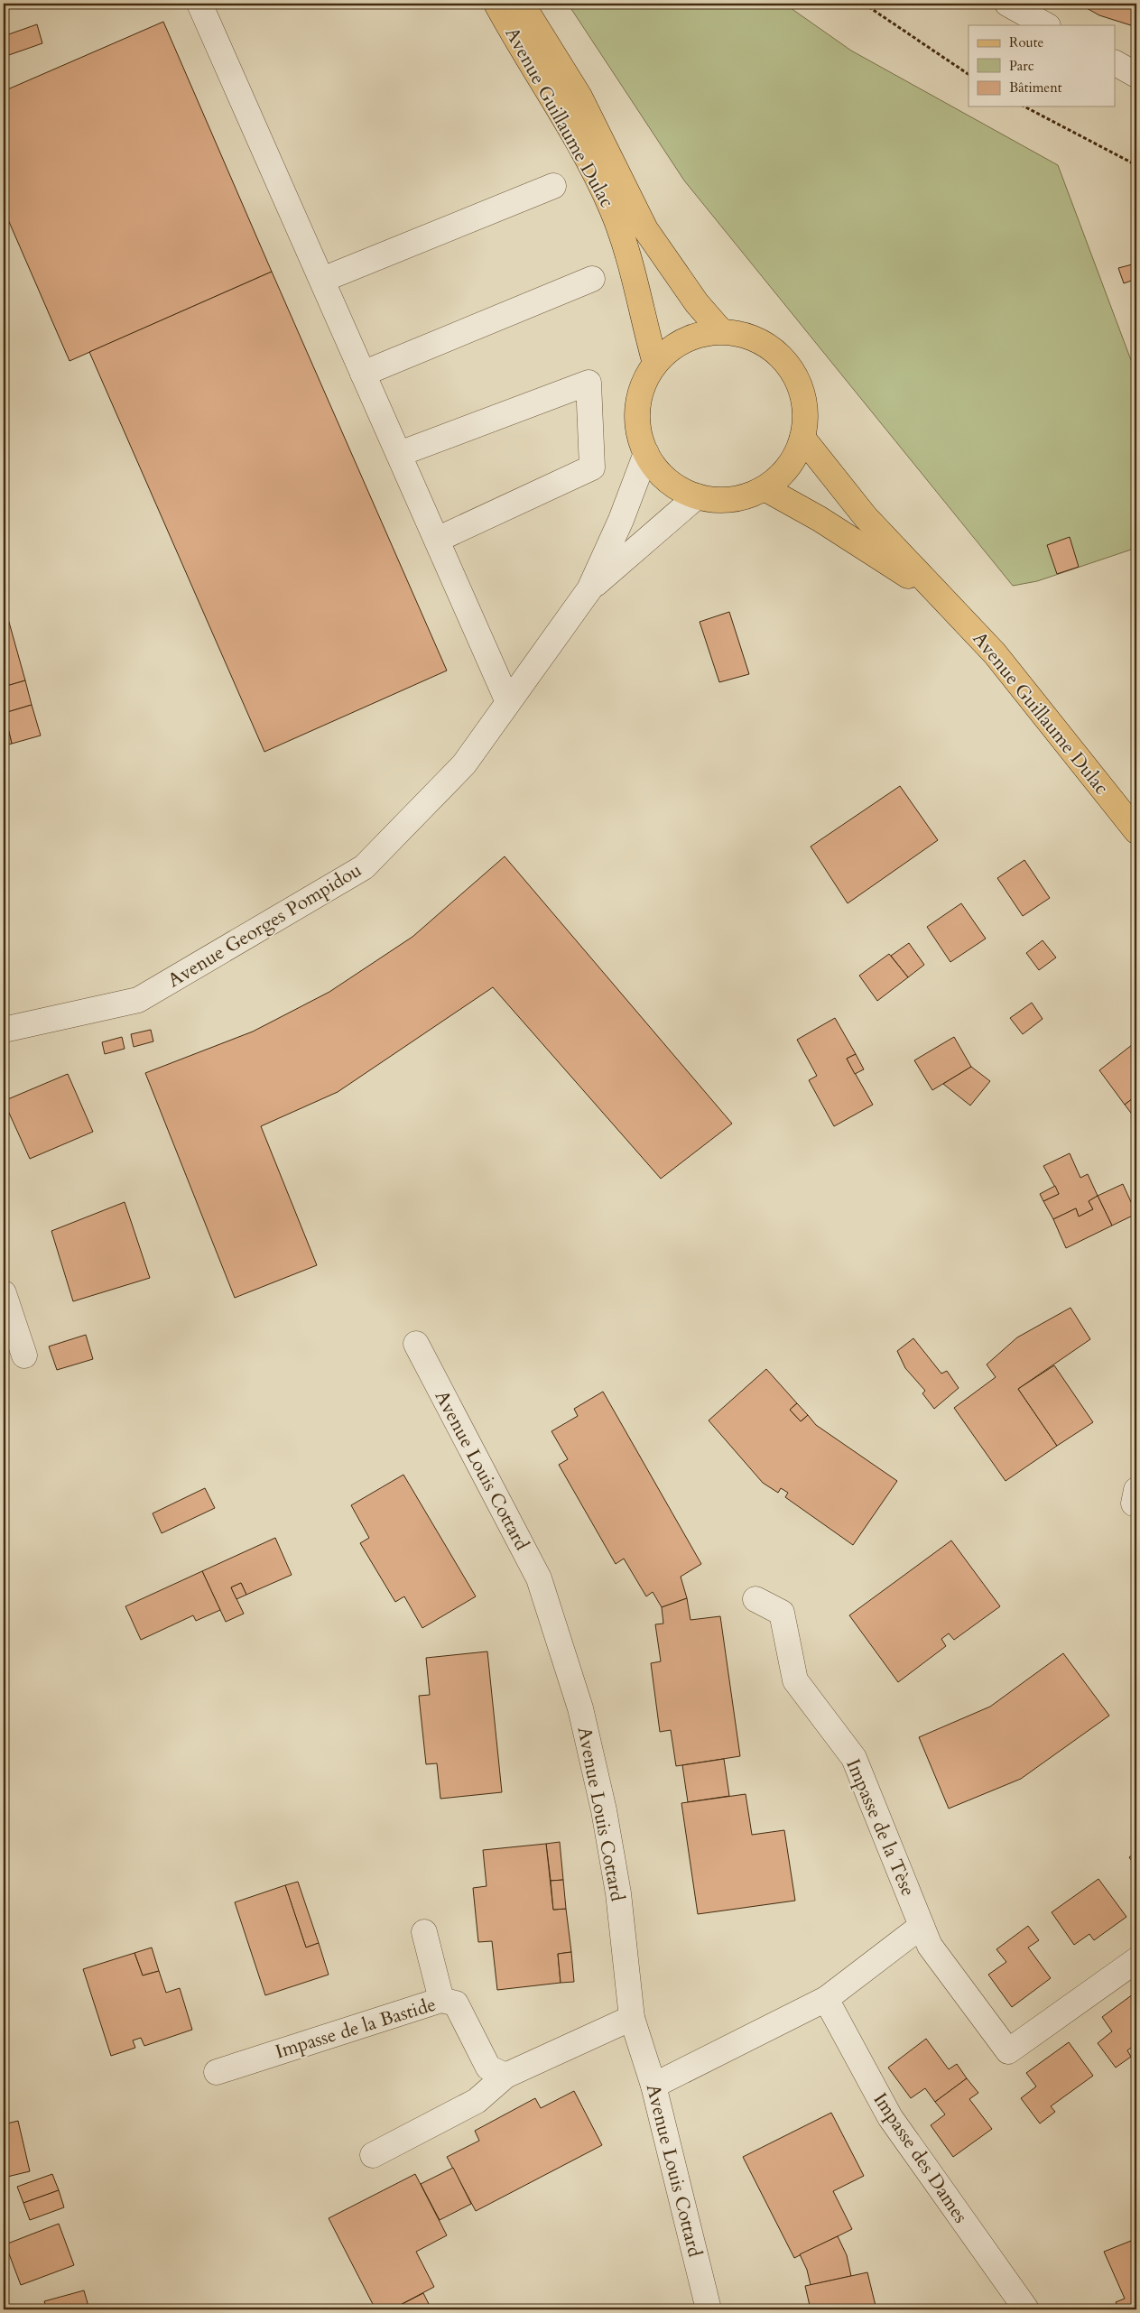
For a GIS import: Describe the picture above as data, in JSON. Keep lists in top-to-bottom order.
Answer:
{
  "streets": {
    "main road": ["Avenue Guillaume Dulac"],
    "street": [
      "Avenue Georges Pompidou",
      "Avenue Louis Cottard",
      "Impasse de la Tèse",
      "Impasse de la Bastide",
      "Impasse des Dames"
    ]
  },
  "legend": ["Route", "Parc", "Bâtiment"]
}
